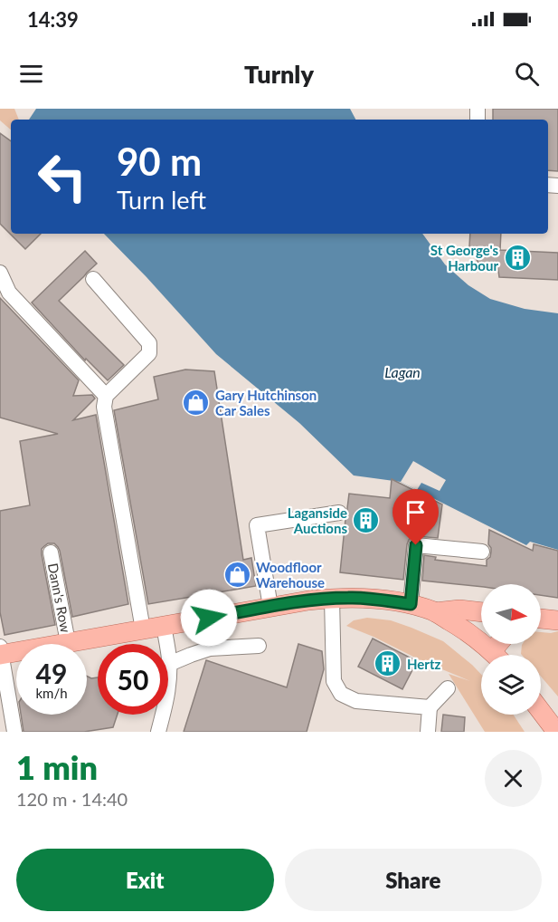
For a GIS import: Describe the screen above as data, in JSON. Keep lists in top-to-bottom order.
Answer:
{
  "streets": {
    "street": ["Dann's Row"]
  },
  "water": ["Lagan"],
  "places": {
    "building": ["St George's Harbour", "Laganside Auctions", "Hertz"],
    "shop": ["Gary Hutchinson Car Sales", "Woodfloor Warehouse"]
  },
  "north": "right",
  "page": {
    "status": "14:39",
    "header": "Turnly",
    "turn": ["90 m", "Turn left"],
    "speed": "49 km/h",
    "limit": "50",
    "heading": ["1 min", "120 m · 14:40"],
    "buttons": ["Exit", "Share"]
  }
}
